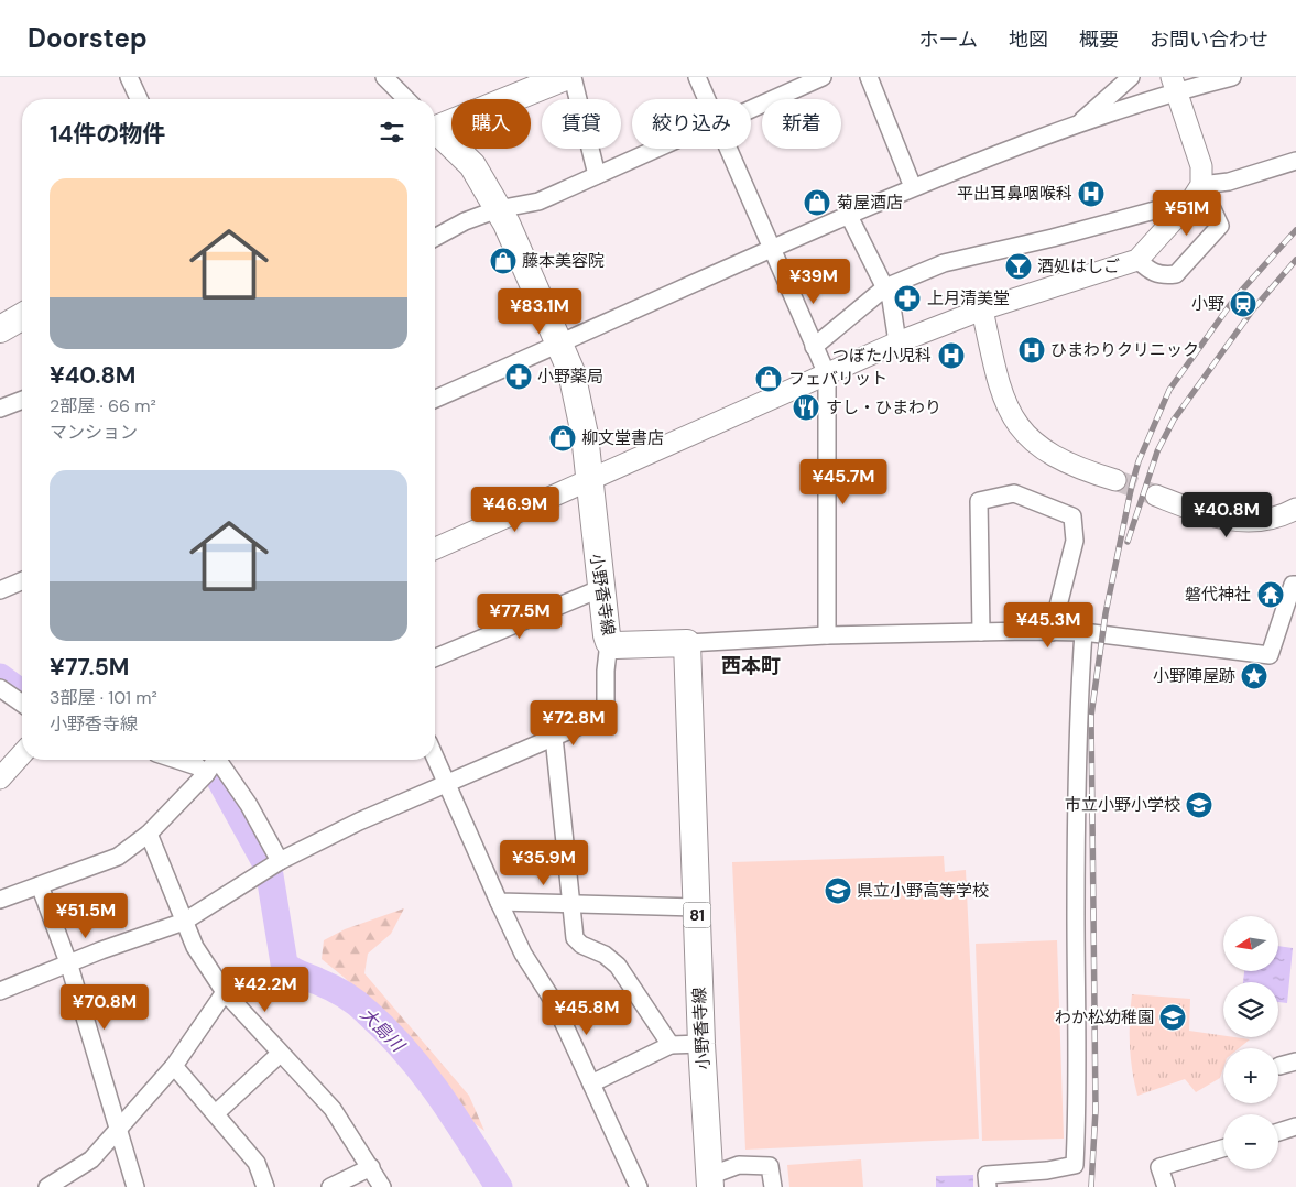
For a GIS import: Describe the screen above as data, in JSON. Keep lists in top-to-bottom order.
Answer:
{
  "streets": {
    "main road": ["小野香寺線", "81"]
  },
  "districts": ["西本町"],
  "water": ["大島川"],
  "places": {
    "hospital": ["平出耳鼻咽喉科", "ひまわりクリニック", "つぼた小児科"],
    "shop": [
      "菊屋酒店",
      "藤本美容院",
      "フェバリット",
      "柳文堂書店"
    ],
    "bar": ["酒処はしご"],
    "pharmacy": ["上月清美堂", "小野薬局"],
    "station": ["小野"],
    "restaurant": ["すし・ひまわり"],
    "temple": ["磐代神社"],
    "place": ["小野陣屋跡"],
    "school or university": ["市立小野小学校", "県立小野高等学校", "わか松幼稚園"]
  },
  "north": "left",
  "page": {
    "header": "Doorstep",
    "nav": [
      "ホーム",
      "地図",
      "概要",
      "お問い合わせ"
    ],
    "chip": [
      "購入",
      "賃貸",
      "絞り込み",
      "新着"
    ],
    "heading": "14件の物件",
    "list": [
      {
        "name": "¥40.8M",
        "note": "2部屋 · 66 m² · マンション"
      },
      {
        "name": "¥77.5M",
        "note": "3部屋 · 101 m² · 小野香寺線"
      }
    ],
    "price": [
      "¥51M",
      "¥39M",
      "¥83.1M",
      "¥45.7M",
      "¥46.9M",
      "¥40.8M",
      "¥77.5M",
      "¥45.3M",
      "¥72.8M",
      "¥35.9M",
      "¥51.5M",
      "¥42.2M",
      "¥70.8M",
      "¥45.8M"
    ],
    "map_buttons": ["+", "−"]
  }
}
